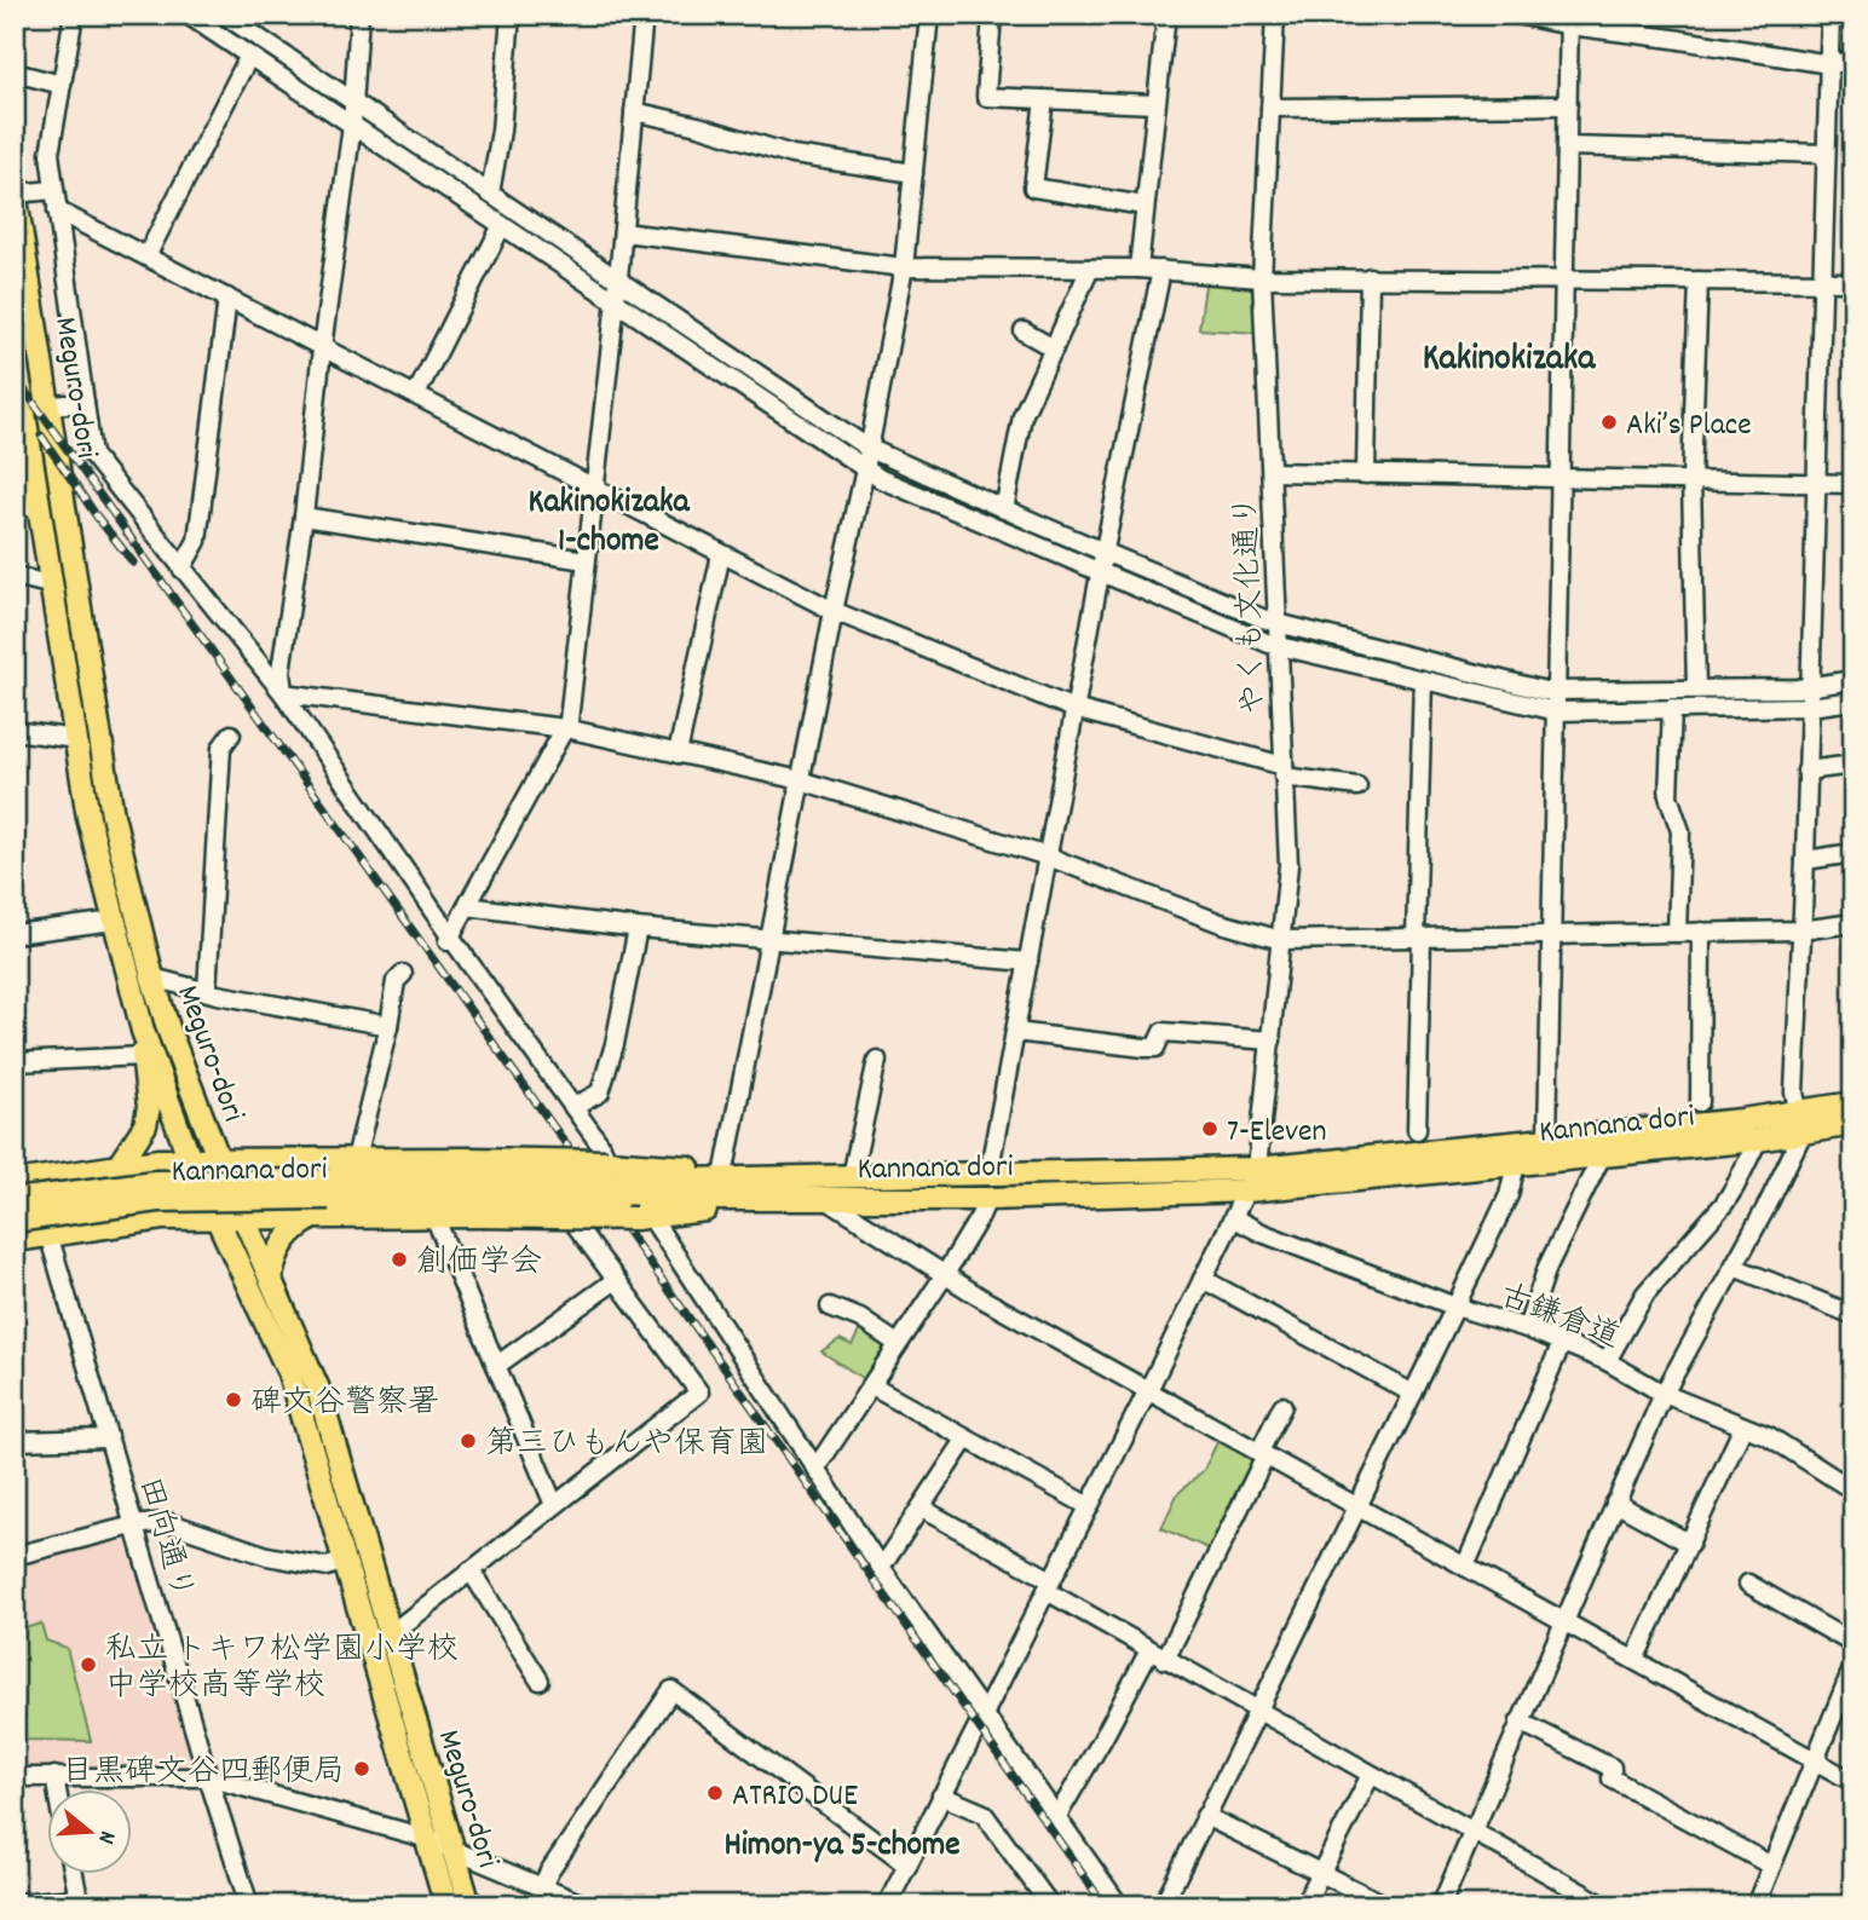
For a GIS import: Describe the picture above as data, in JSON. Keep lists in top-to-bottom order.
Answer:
{
  "streets": {
    "main road": ["Meguro-dori", "Kannana dori"],
    "street": ["やくも文化通り", "古鎌倉道", "田向通り"]
  },
  "crossings": [
    ["やくも文化通り", "Kannana dori"],
    ["やくも文化通り", "古鎌倉道"]
  ],
  "districts": ["Kakinokizaka", "Kakinokizaka 1-chome", "Himon-ya 5-chome"],
  "places": [
    "Aki’s Place",
    "7-Eleven",
    "創価学会",
    "碑文谷警察署",
    "第三ひもんや保育園",
    "私立 トキワ松学園小学校 中学校高等学校",
    "目黒碑文谷四郵便局",
    "ATRIO DUE"
  ],
  "north": "right"
}
